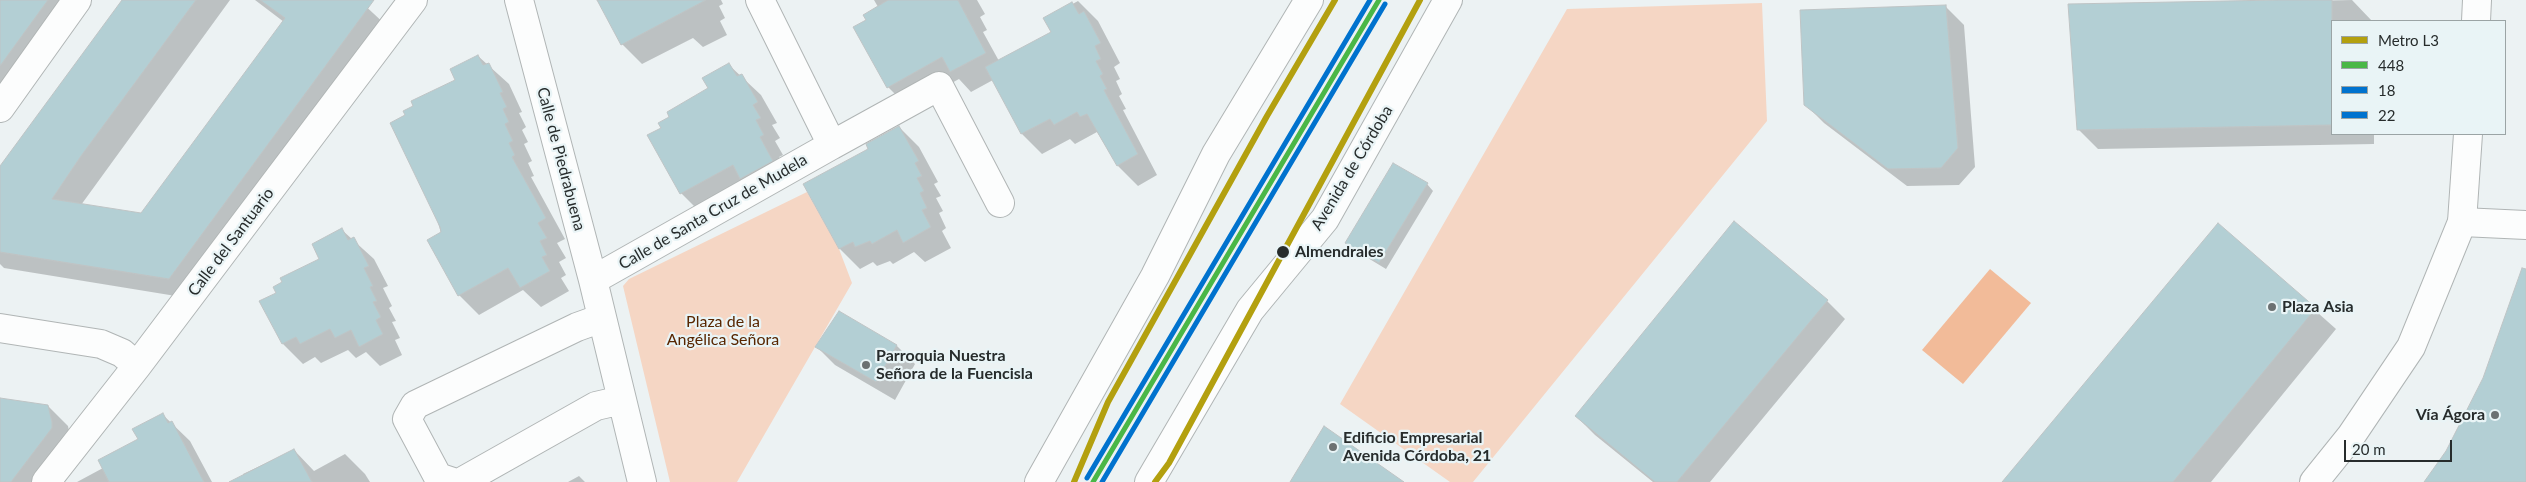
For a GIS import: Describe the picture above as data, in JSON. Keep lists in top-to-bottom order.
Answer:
{
  "streets": {
    "street": [
      "Calle de Piedrabuena",
      "Avenida de Córdoba",
      "Calle de Santa Cruz de Mudela",
      "Calle del Santuario"
    ]
  },
  "crossings": [
    ["Calle de Piedrabuena", "Calle de Santa Cruz de Mudela"]
  ],
  "parks": ["Plaza de la Angélica Señora"],
  "places": [
    "Almendrales",
    "Plaza Asia",
    "Parroquia Nuestra Señora de la Fuencisla",
    "Vía Ágora",
    "Edificio Empresarial Avenida Córdoba, 21"
  ],
  "lines": [
    "metro line L3",
    "transit line 448",
    "transit line 22",
    "transit line 18"
  ],
  "legend": [
    "Metro L3",
    "448",
    "18",
    "22"
  ],
  "scale_bar": "20 m"
}
